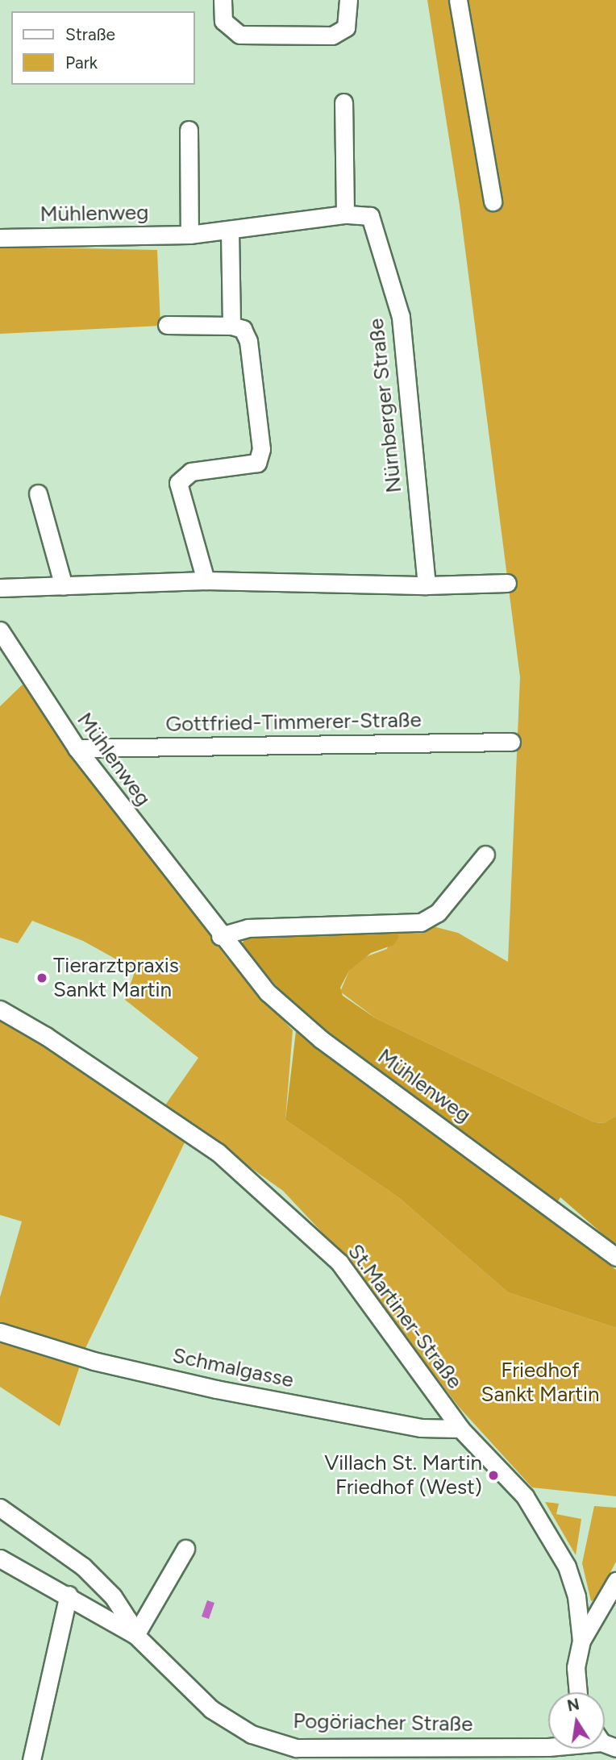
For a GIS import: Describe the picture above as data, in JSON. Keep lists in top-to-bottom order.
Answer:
{
  "streets": {
    "street": [
      "Mühlenweg",
      "Nürnberger Straße",
      "Gottfried-Timmerer-Straße",
      "St.Martiner-Straße",
      "Schmalgasse",
      "Pogöriacher Straße"
    ]
  },
  "crossings": [
    ["Mühlenweg", "Nürnberger Straße"],
    ["Mühlenweg", "Gottfried-Timmerer-Straße"],
    ["St.Martiner-Straße", "Schmalgasse"]
  ],
  "parks": ["Friedhof Sankt Martin"],
  "places": ["Tierarztpraxis Sankt Martin", "Villach St. Martin Friedhof (West)"],
  "legend": ["Straße", "Park"],
  "north": "top"
}
